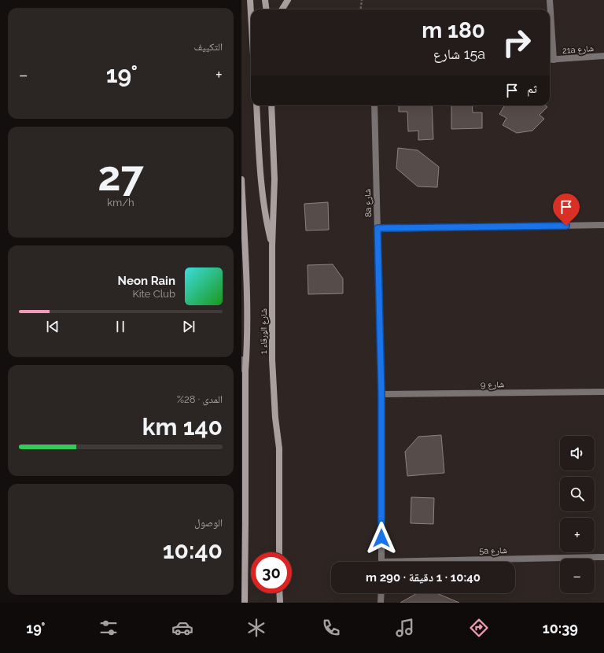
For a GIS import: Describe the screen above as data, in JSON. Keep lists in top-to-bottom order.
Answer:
{
  "streets": {
    "main road": ["شارع الورقاء 1"],
    "street": [
      "21a شارع",
      "8a شارع",
      "شارع 9",
      "5a شارع"
    ]
  },
  "crossings": [
    ["8a شارع", "شارع 9"]
  ],
  "page": {
    "tile": [
      "التكييف",
      ["27", "km/h"],
      ["المدى · 28%", "140 km"],
      ["الوصول", "10:40"]
    ],
    "turn": ["180 m", "15a شارع"],
    "heat": ["−", "19°", "+"],
    "then": "ثم",
    "song": ["Neon Rain", "Kite Club"],
    "map_buttons": ["+", "−"],
    "limit": "30",
    "trip": "10:40 · 1 دقيقة · 290 m",
    "tabs": ["10:39", "19°"]
  }
}
